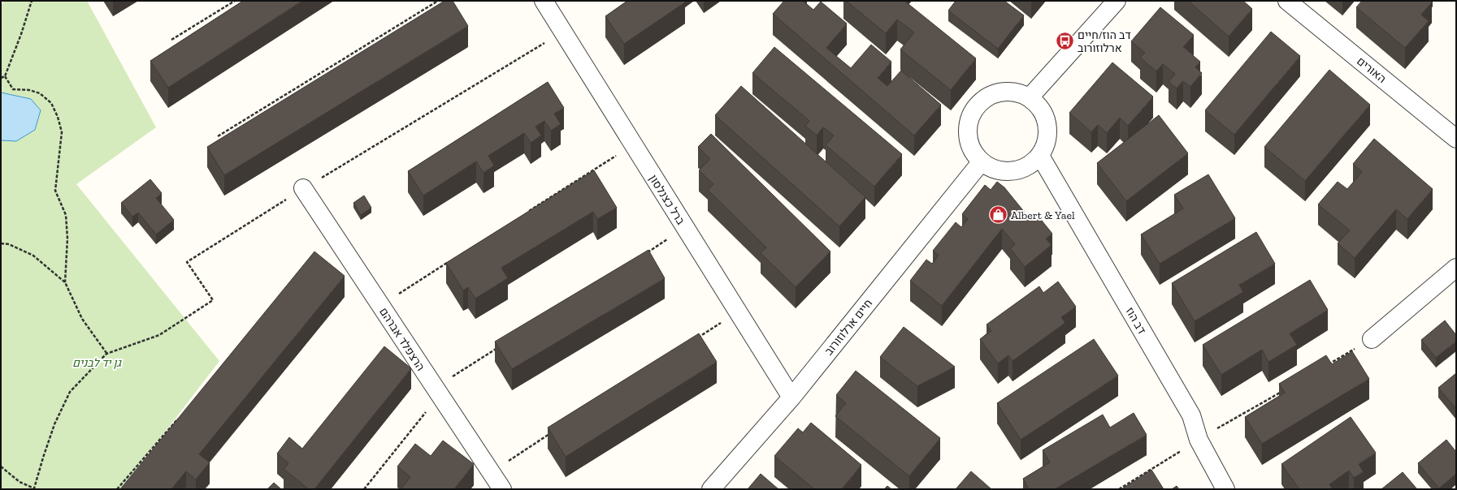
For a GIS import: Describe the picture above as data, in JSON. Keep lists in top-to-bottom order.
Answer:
{
  "streets": {
    "street": [
      "האורים",
      "ברל כצנלסון",
      "דב הוז",
      "חיים ארלוזורוב",
      "הרצפלד אברהם"
    ]
  },
  "crossings": [
    ["ברל כצנלסון", "חיים ארלוזורוב"],
    ["דב הוז", "חיים ארלוזורוב"]
  ],
  "parks": ["גן יד לבנים"],
  "places": {
    "bus stop": ["דב הוז/חיים ארלוזורוב"],
    "shop": ["Albert & Yael"]
  }
}
